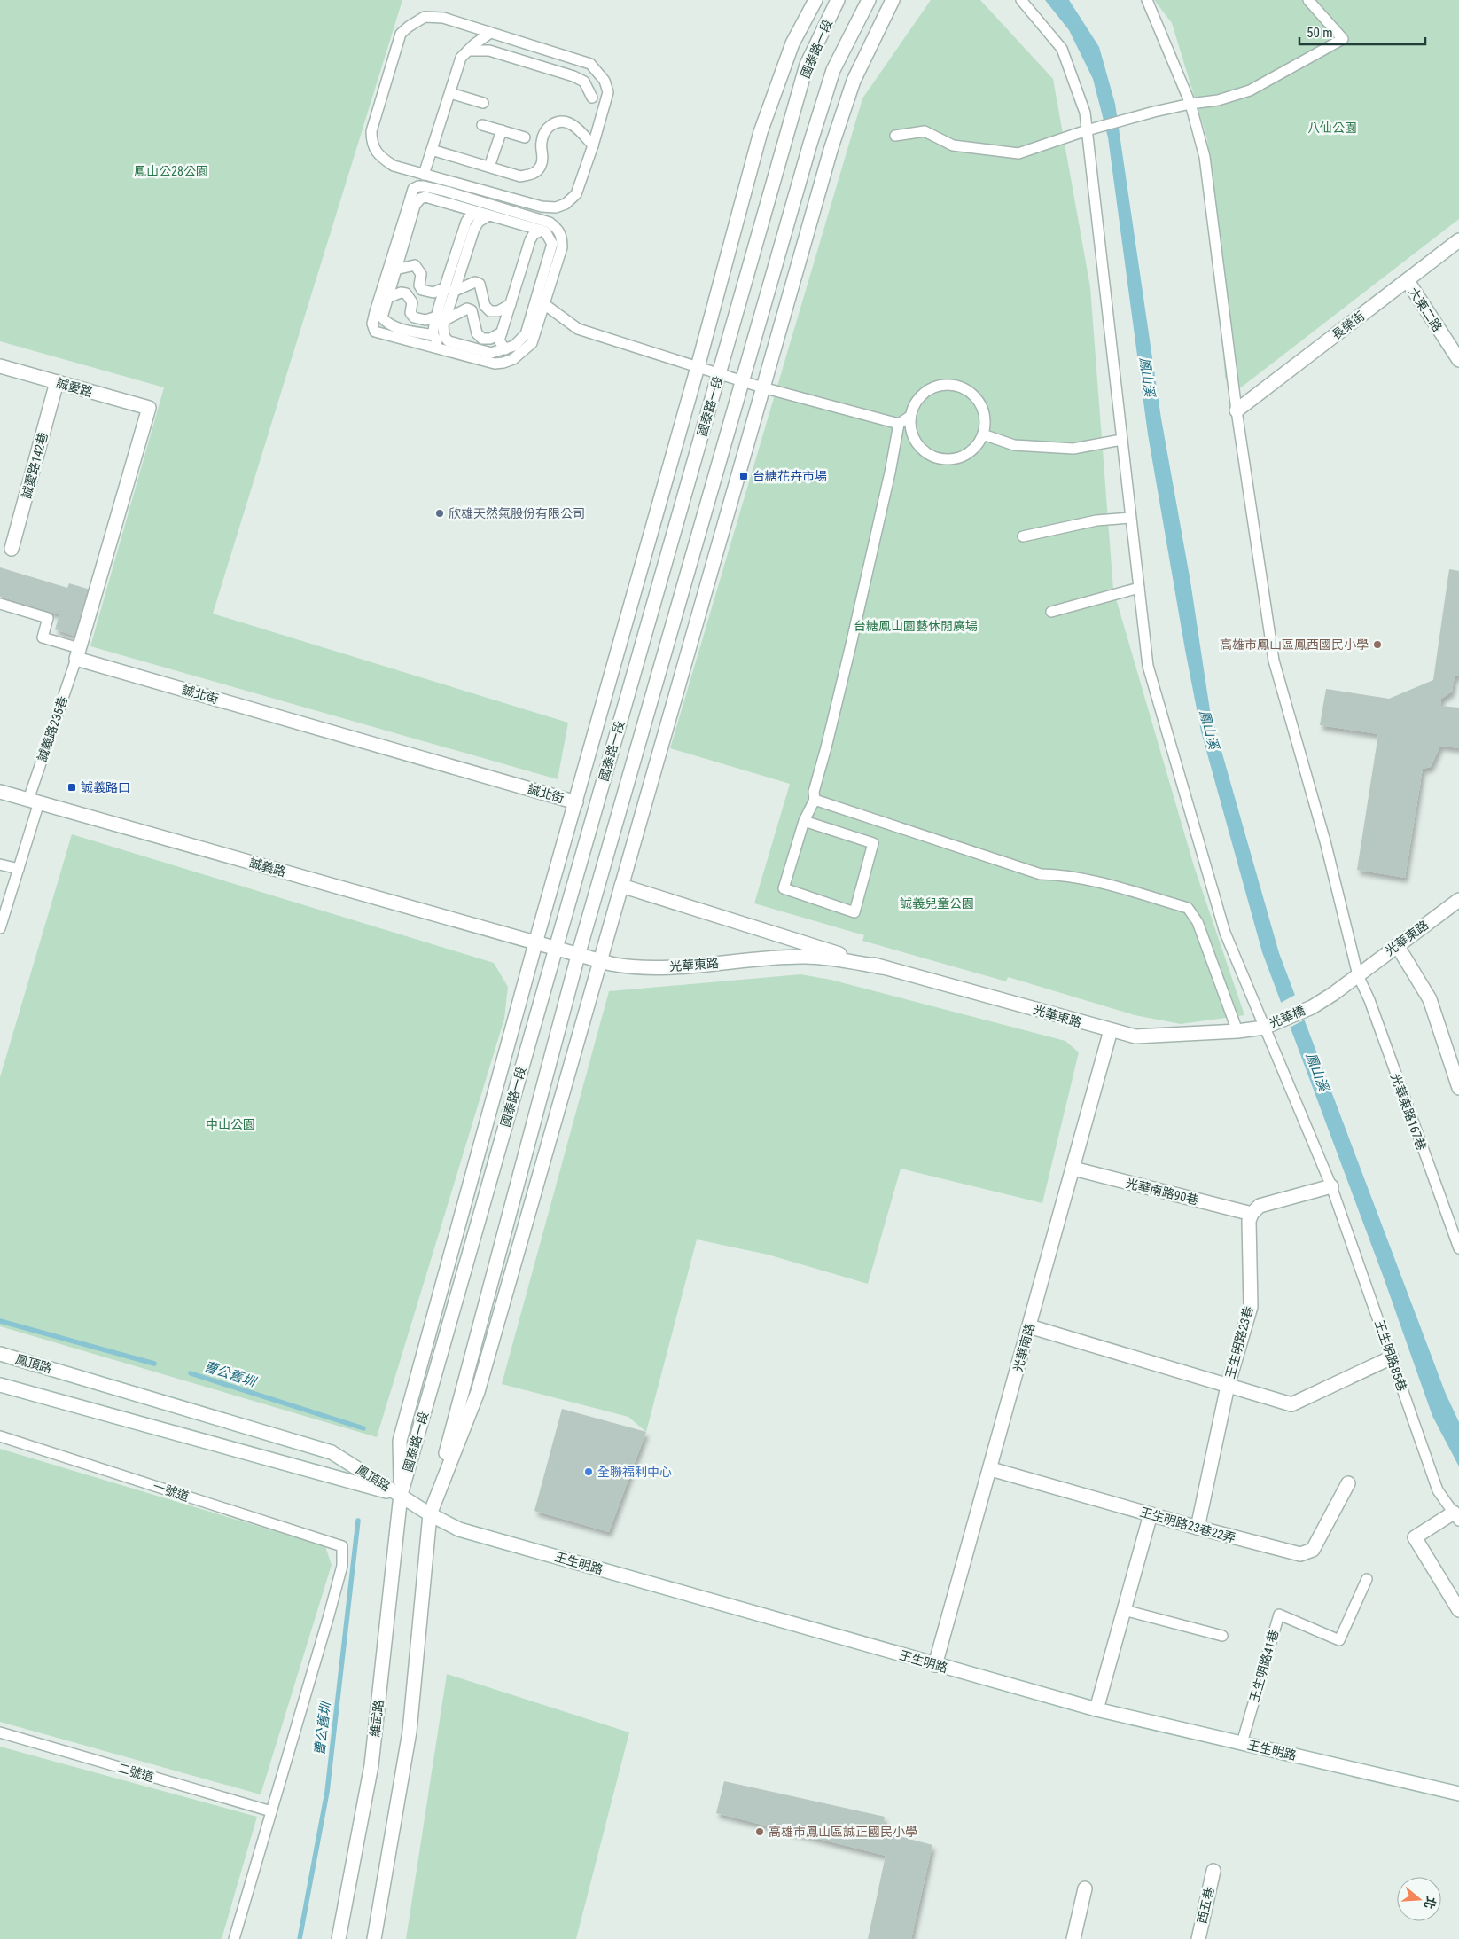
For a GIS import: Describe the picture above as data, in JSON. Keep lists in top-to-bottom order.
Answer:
{
  "streets": {
    "street": [
      "國泰路一段",
      "大東二路",
      "長榮街",
      "誠愛路",
      "誠愛路142巷",
      "誠北街",
      "誠義路",
      "光華東路",
      "光華橋",
      "光華南路90巷",
      "王生明路23巷",
      "光華南路",
      "鳳頂路",
      "王生明路23巷22弄",
      "王生明路",
      "維武路",
      "西五巷"
    ],
    "lane": [
      "誠義路235巷",
      "光華東路167巷",
      "王生明路85巷",
      "一號道",
      "王生明路41巷",
      "二號道"
    ]
  },
  "crossings": [
    ["國泰路一段", "誠北街"],
    ["國泰路一段", "誠義路"],
    ["國泰路一段", "光華東路"],
    ["國泰路一段", "鳳頂路"],
    ["國泰路一段", "王生明路"],
    ["國泰路一段", "維武路"],
    ["大東二路", "長榮街"],
    ["長榮街", "光華東路167巷"],
    ["誠愛路", "誠愛路142巷"],
    ["誠愛路", "誠北街"],
    ["誠愛路", "誠義路235巷"],
    ["誠北街", "誠義路235巷"],
    ["誠義路235巷", "誠義路"],
    ["誠義路", "光華東路"],
    ["光華東路", "光華橋"],
    ["光華東路", "光華東路167巷"],
    ["光華東路", "光華南路"],
    ["光華橋", "王生明路85巷"],
    ["光華南路90巷", "王生明路23巷"],
    ["光華南路90巷", "光華南路"],
    ["王生明路23巷", "王生明路23巷22弄"],
    ["光華南路", "王生明路23巷22弄"],
    ["光華南路", "王生明路"],
    ["鳳頂路", "王生明路"],
    ["鳳頂路", "維武路"],
    ["一號道", "二號道"],
    ["王生明路", "王生明路41巷"],
    ["王生明路", "維武路"]
  ],
  "water": ["鳳山溪", "曹公舊圳"],
  "parks": [
    "八仙公園",
    "鳳山公28公園",
    "台糖鳳山園藝休閒廣場",
    "誠義兒童公園",
    "中山公園"
  ],
  "places": {
    "transit": ["台糖花卉市場", "誠義路口"],
    "other": [
      "欣雄天然氣股份有限公司",
      "高雄市鳳山區鳳西國民小學",
      "全聯福利中心",
      "高雄市鳳山區誠正國民小學"
    ]
  },
  "scale_bar": "50 m",
  "north": "right"
}
